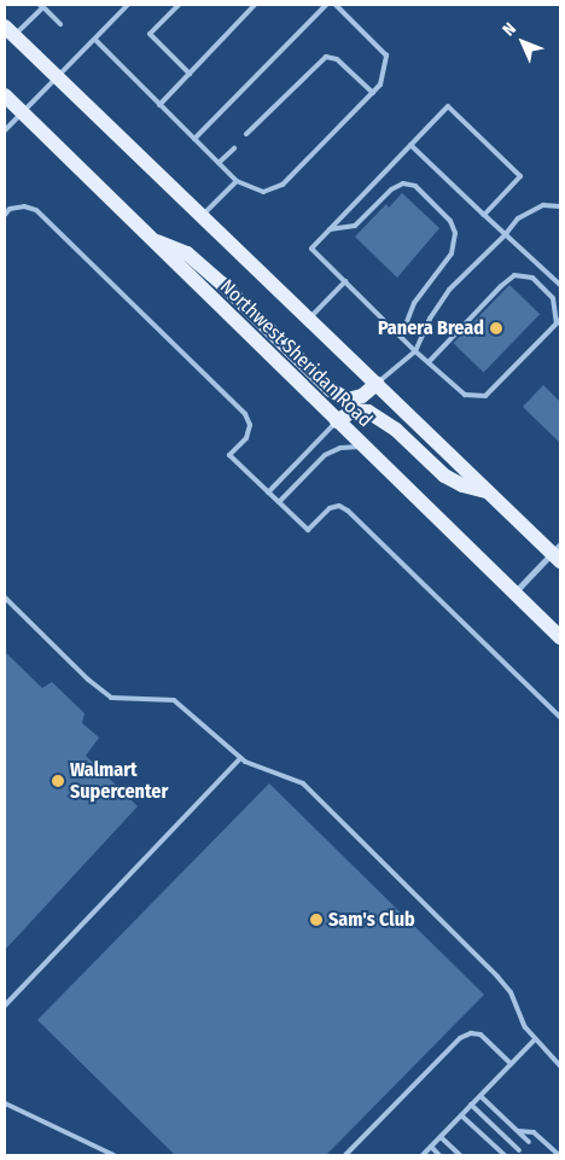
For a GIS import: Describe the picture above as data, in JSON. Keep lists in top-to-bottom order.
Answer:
{
  "streets": {
    "main road": ["Northwest Sheridan Road"]
  },
  "places": ["Panera Bread", "Walmart Supercenter", "Sam's Club"],
  "north": "top left"
}
